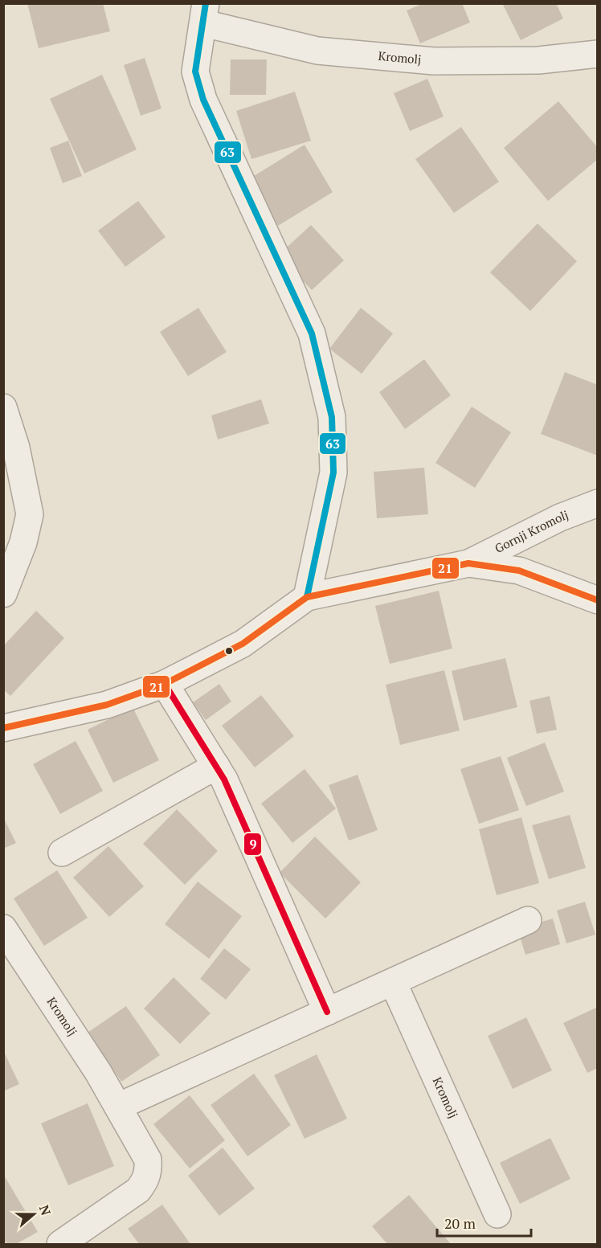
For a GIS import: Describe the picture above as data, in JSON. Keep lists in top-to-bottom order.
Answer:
{
  "streets": {
    "street": ["Kromolj", "Gornji Kromolj"]
  },
  "lines": ["transit line 63", "transit line 21", "transit line 9"],
  "scale_bar": "20 m",
  "north": "right"
}
